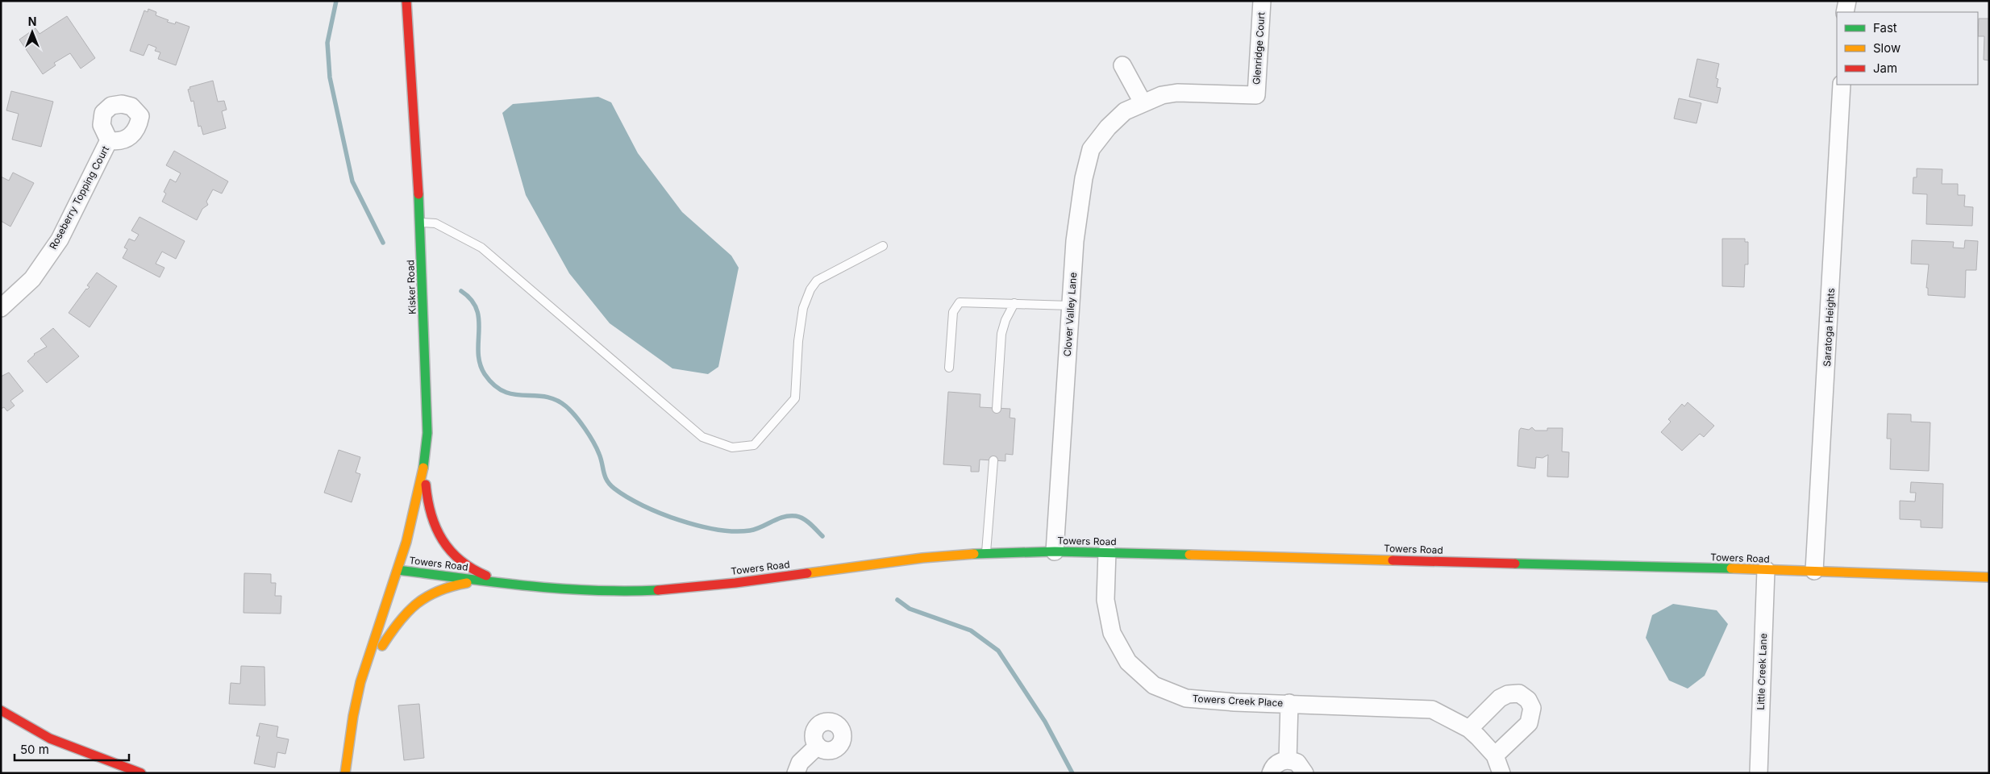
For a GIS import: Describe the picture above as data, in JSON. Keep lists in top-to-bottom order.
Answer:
{
  "streets": {
    "main road": ["Kisker Road", "Towers Road"],
    "street": [
      "Glenridge Court",
      "Roseberry Topping Court",
      "Clover Valley Lane",
      "Saratoga Heights",
      "Little Creek Lane",
      "Towers Creek Place"
    ]
  },
  "crossings": [
    ["Glenridge Court", "Clover Valley Lane"],
    ["Kisker Road", "Towers Road"],
    ["Clover Valley Lane", "Towers Road"],
    ["Saratoga Heights", "Towers Road"],
    ["Towers Road", "Little Creek Lane"],
    ["Towers Road", "Towers Creek Place"]
  ],
  "legend": ["Fast", "Slow", "Jam"],
  "scale_bar": "50 m",
  "north": "top"
}
